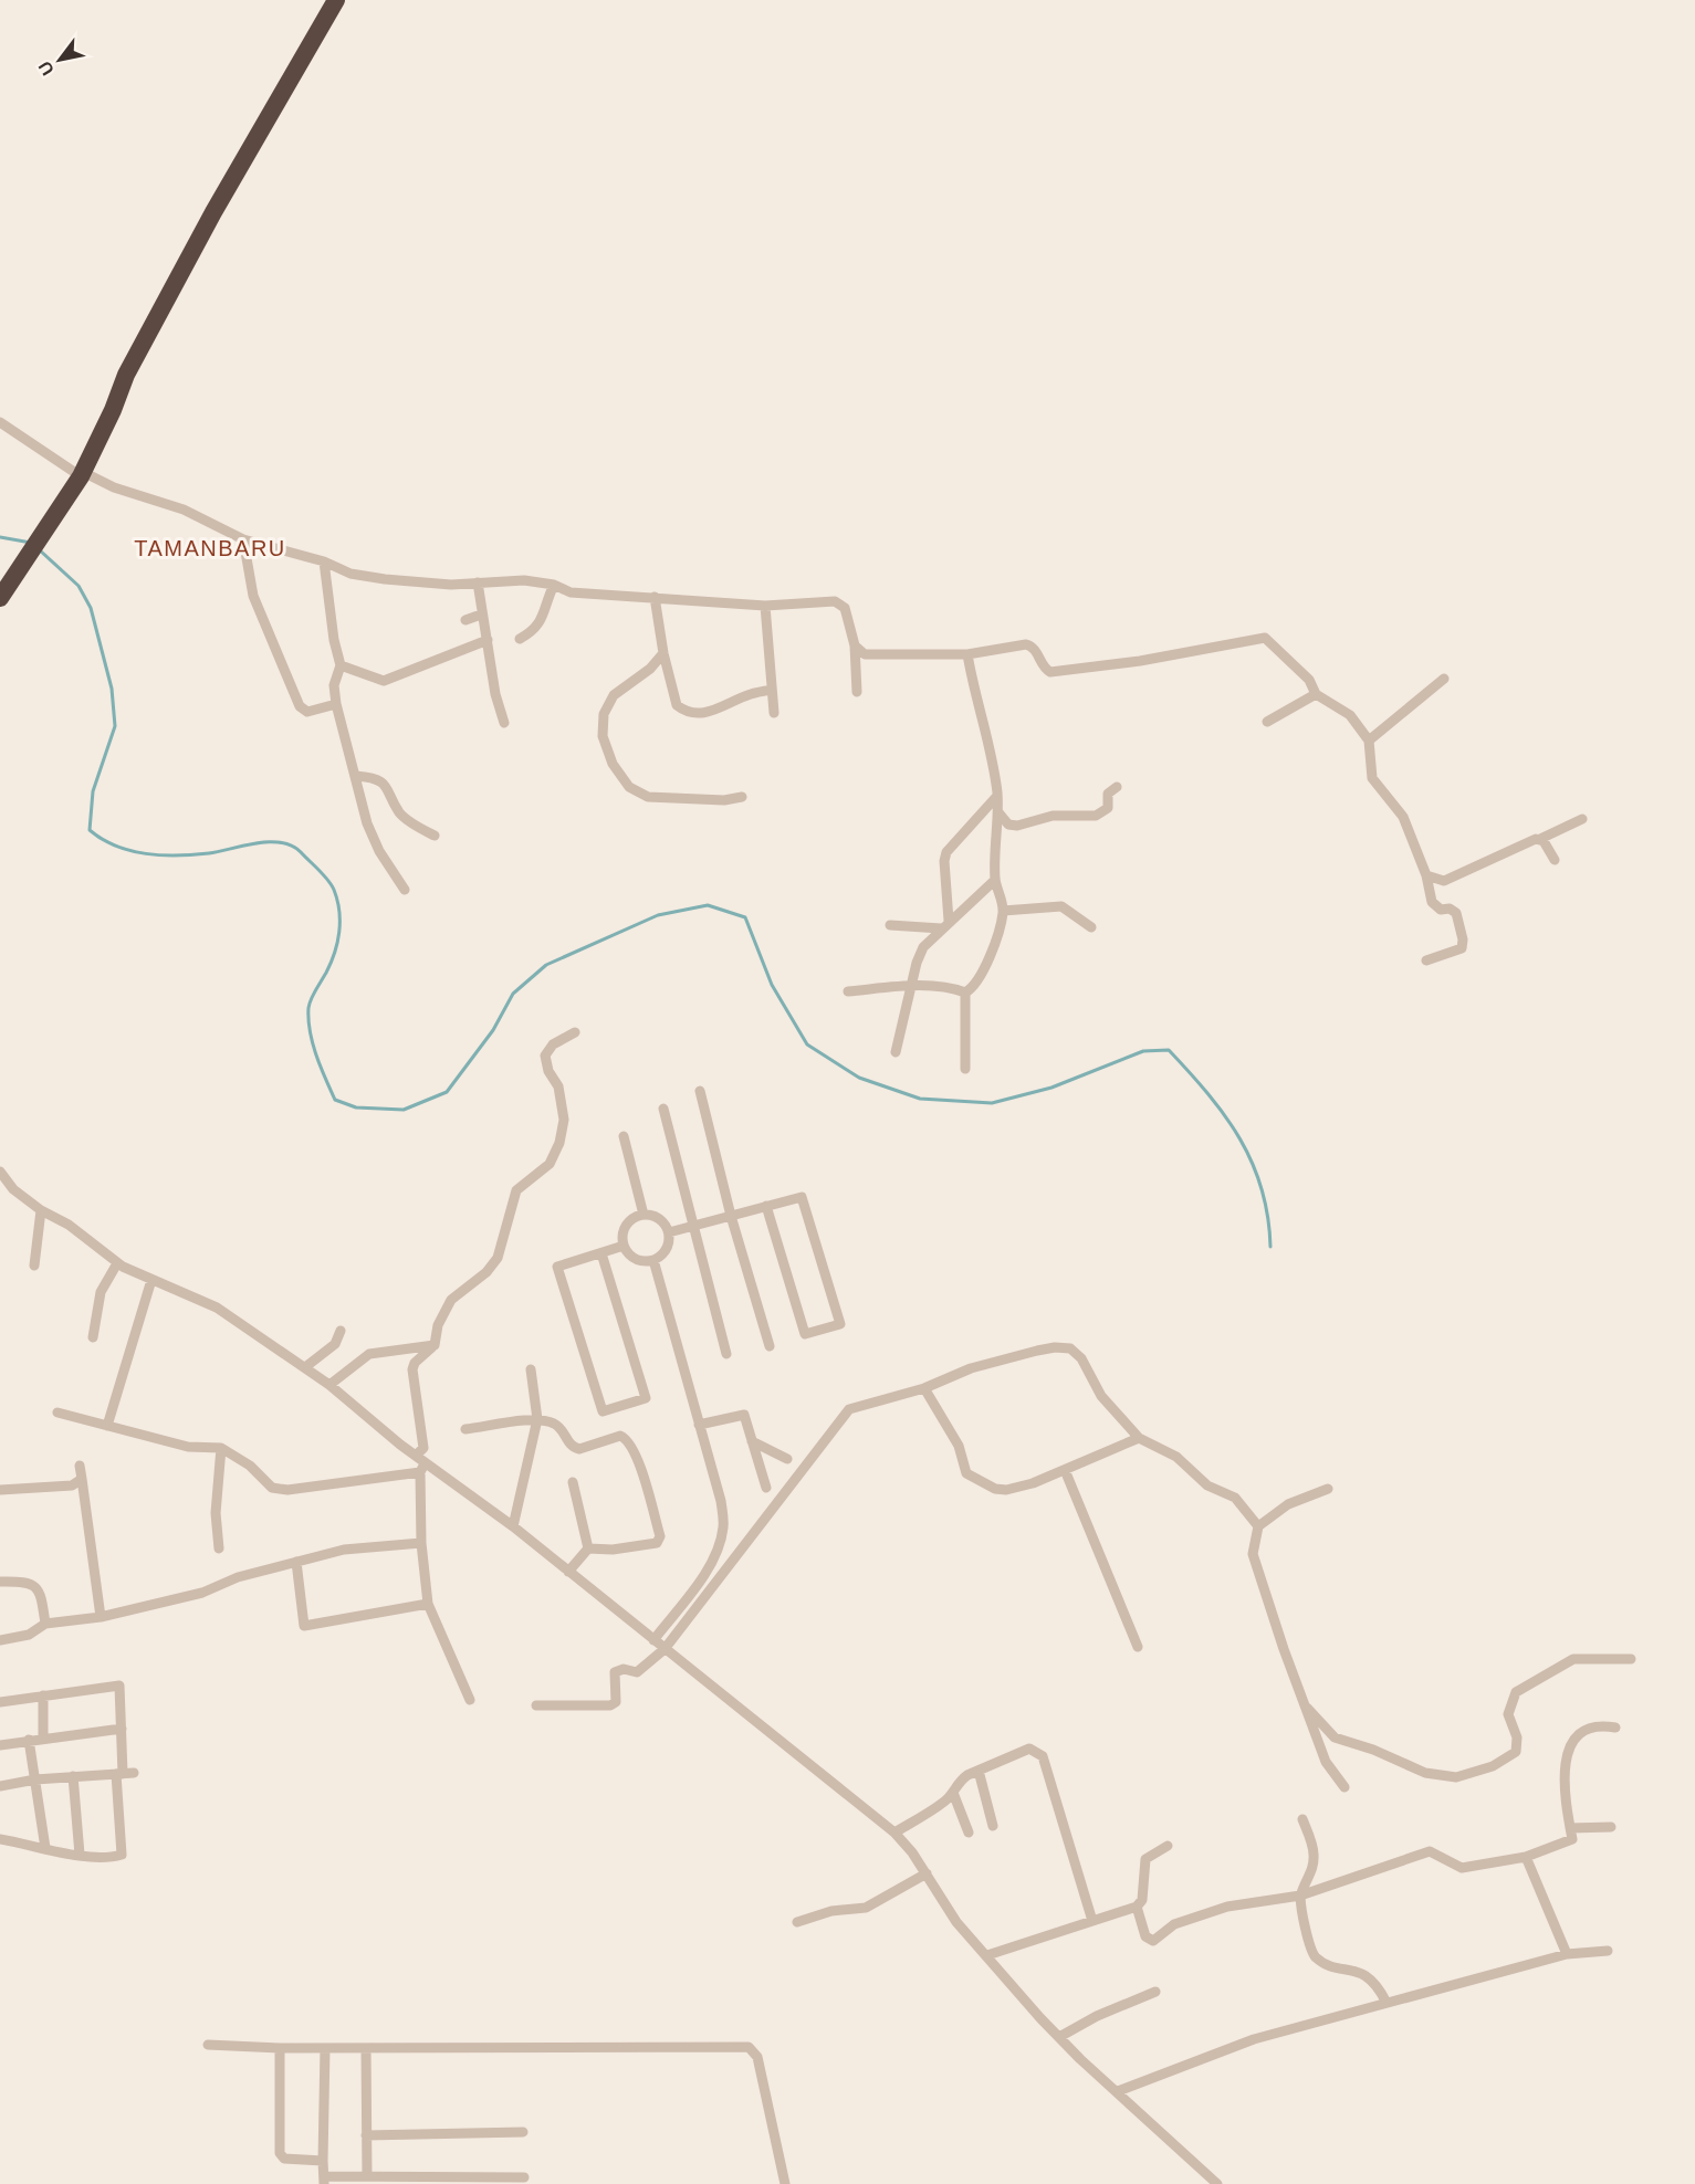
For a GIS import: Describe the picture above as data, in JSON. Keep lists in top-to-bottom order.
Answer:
{
  "districts": ["TAMANBARU"],
  "north": "bottom left"
}
